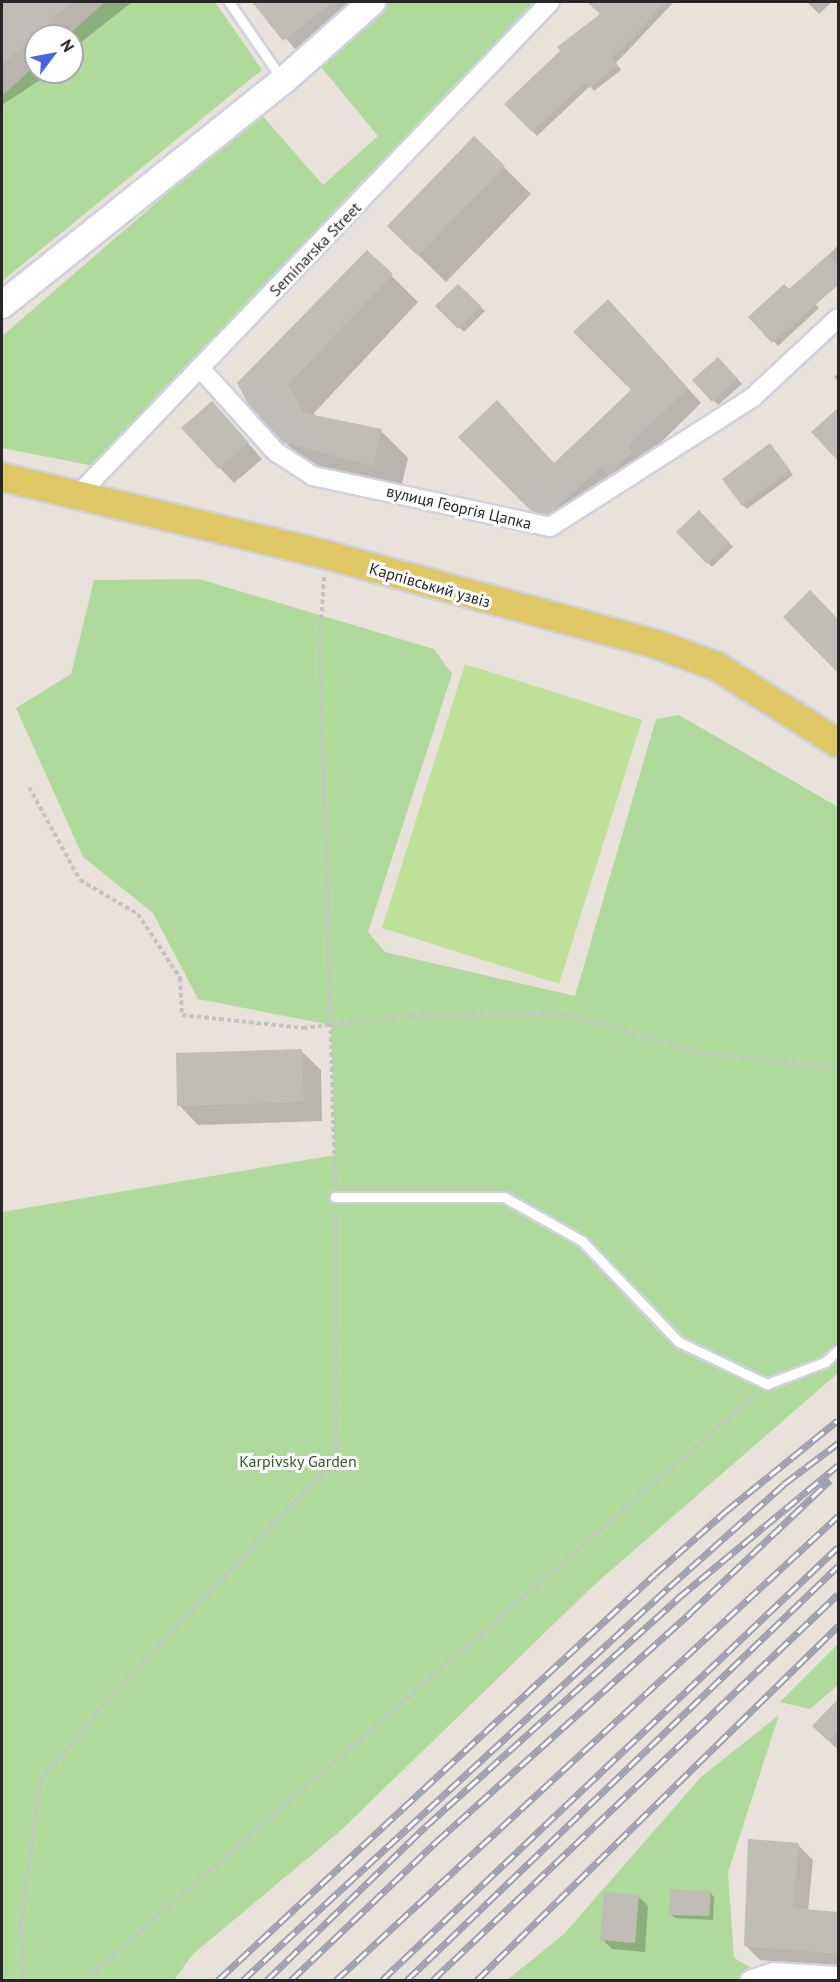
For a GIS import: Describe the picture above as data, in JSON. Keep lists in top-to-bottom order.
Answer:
{
  "streets": {
    "main road": ["Карпівський узвіз"],
    "street": ["Seminarska Street", "вулиця Георгія Цапка"]
  },
  "crossings": [
    ["Seminarska Street", "вулиця Георгія Цапка"],
    ["Seminarska Street", "Карпівський узвіз"]
  ],
  "parks": ["Karpivsky Garden"],
  "north": "top right"
}
